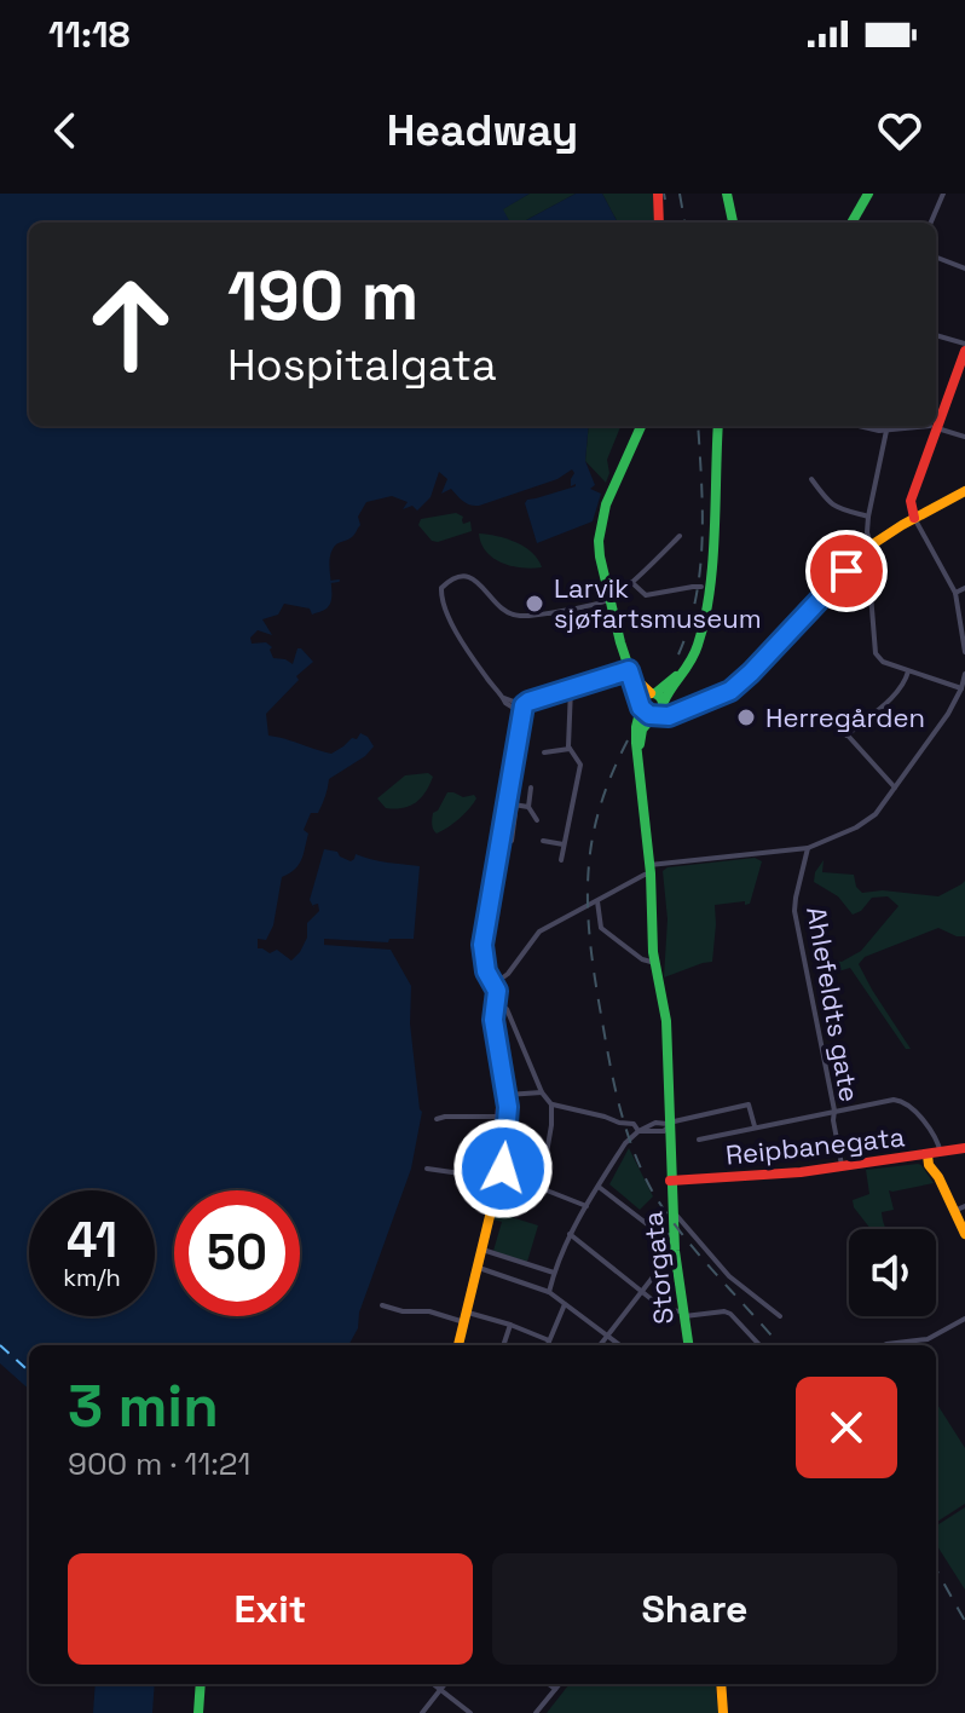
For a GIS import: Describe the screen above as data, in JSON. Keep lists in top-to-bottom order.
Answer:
{
  "streets": {
    "main road": ["Reipbanegata", "Storgata"],
    "street": ["Ahlefeldts gate"]
  },
  "crossings": [
    ["Ahlefeldts gate", "Reipbanegata"],
    ["Reipbanegata", "Storgata"]
  ],
  "places": ["Larvik sjøfartsmuseum", "Herregården"],
  "page": {
    "status": "11:18",
    "header": "Headway",
    "turn": ["190 m", "Hospitalgata"],
    "speed": "41 km/h",
    "limit": "50",
    "heading": ["3 min", "900 m · 11:21"],
    "buttons": ["Exit", "Share"]
  }
}
